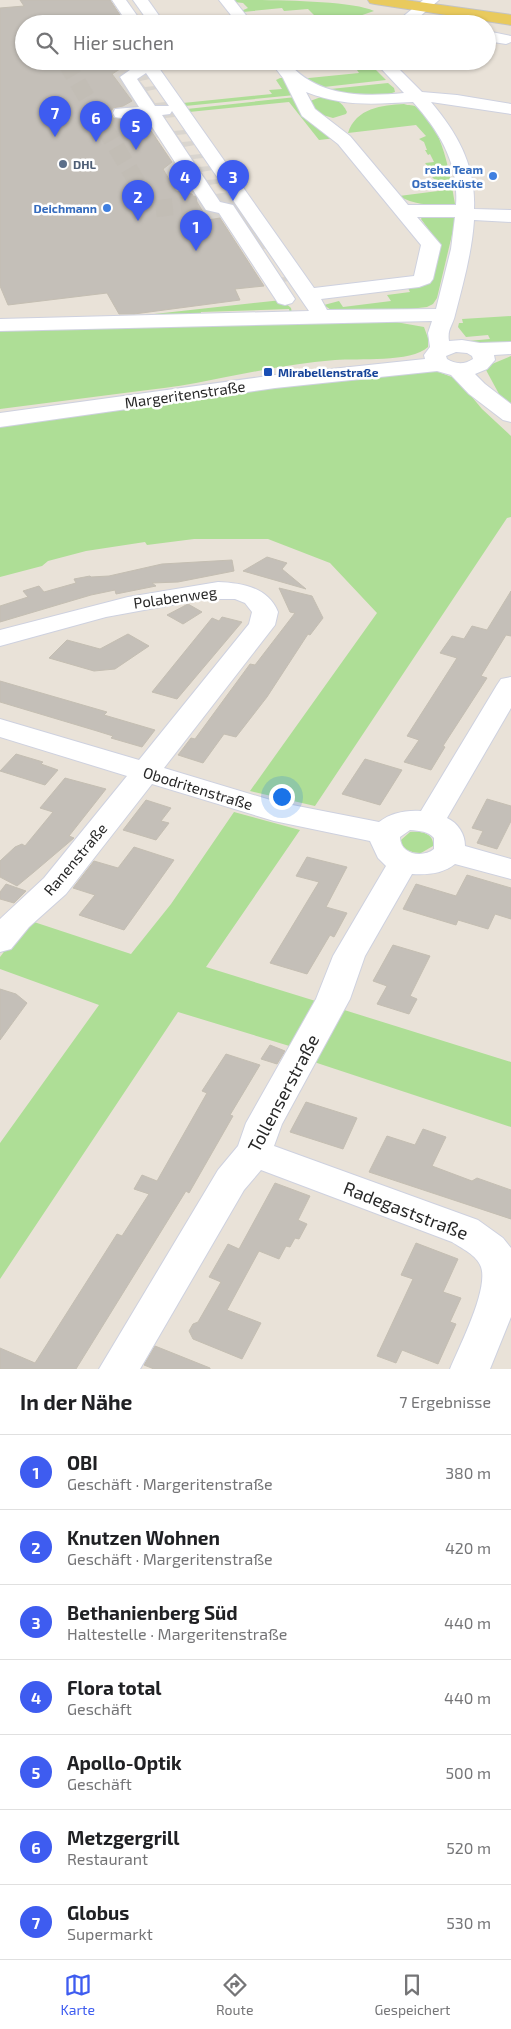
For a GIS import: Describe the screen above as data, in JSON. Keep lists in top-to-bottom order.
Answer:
{
  "streets": {
    "street": [
      "Margeritenstraße",
      "Polabenweg",
      "Obodritenstraße",
      "Ranenstraße",
      "Tollenserstraße",
      "Radegaststraße"
    ]
  },
  "crossings": [
    ["Polabenweg", "Obodritenstraße"],
    ["Polabenweg", "Ranenstraße"],
    ["Obodritenstraße", "Ranenstraße"],
    ["Obodritenstraße", "Tollenserstraße"],
    ["Tollenserstraße", "Radegaststraße"]
  ],
  "places": {
    "other": ["DHL", "reha Team Ostseeküste", "Deichmann"],
    "transit": ["Mirabellenstraße"]
  },
  "page": {
    "search": "Hier suchen",
    "pins": [
      "7",
      "6",
      "5",
      "3",
      "4",
      "2",
      "1"
    ],
    "heading": ["In der Nähe", "7 Ergebnisse"],
    "list": [
      {
        "mark": "1",
        "name": "OBI",
        "note": "Geschäft · Margeritenstraße",
        "value": "380 m"
      },
      {
        "mark": "2",
        "name": "Knutzen Wohnen",
        "note": "Geschäft · Margeritenstraße",
        "value": "420 m"
      },
      {
        "mark": "3",
        "name": "Bethanienberg Süd",
        "note": "Haltestelle · Margeritenstraße",
        "value": "440 m"
      },
      {
        "mark": "4",
        "name": "Flora total",
        "note": "Geschäft",
        "value": "440 m"
      },
      {
        "mark": "5",
        "name": "Apollo-Optik",
        "note": "Geschäft",
        "value": "500 m"
      },
      {
        "mark": "6",
        "name": "Metzgergrill",
        "note": "Restaurant",
        "value": "520 m"
      },
      {
        "mark": "7",
        "name": "Globus",
        "note": "Supermarkt",
        "value": "530 m"
      }
    ],
    "nav": ["Karte", "Route", "Gespeichert"]
  }
}
